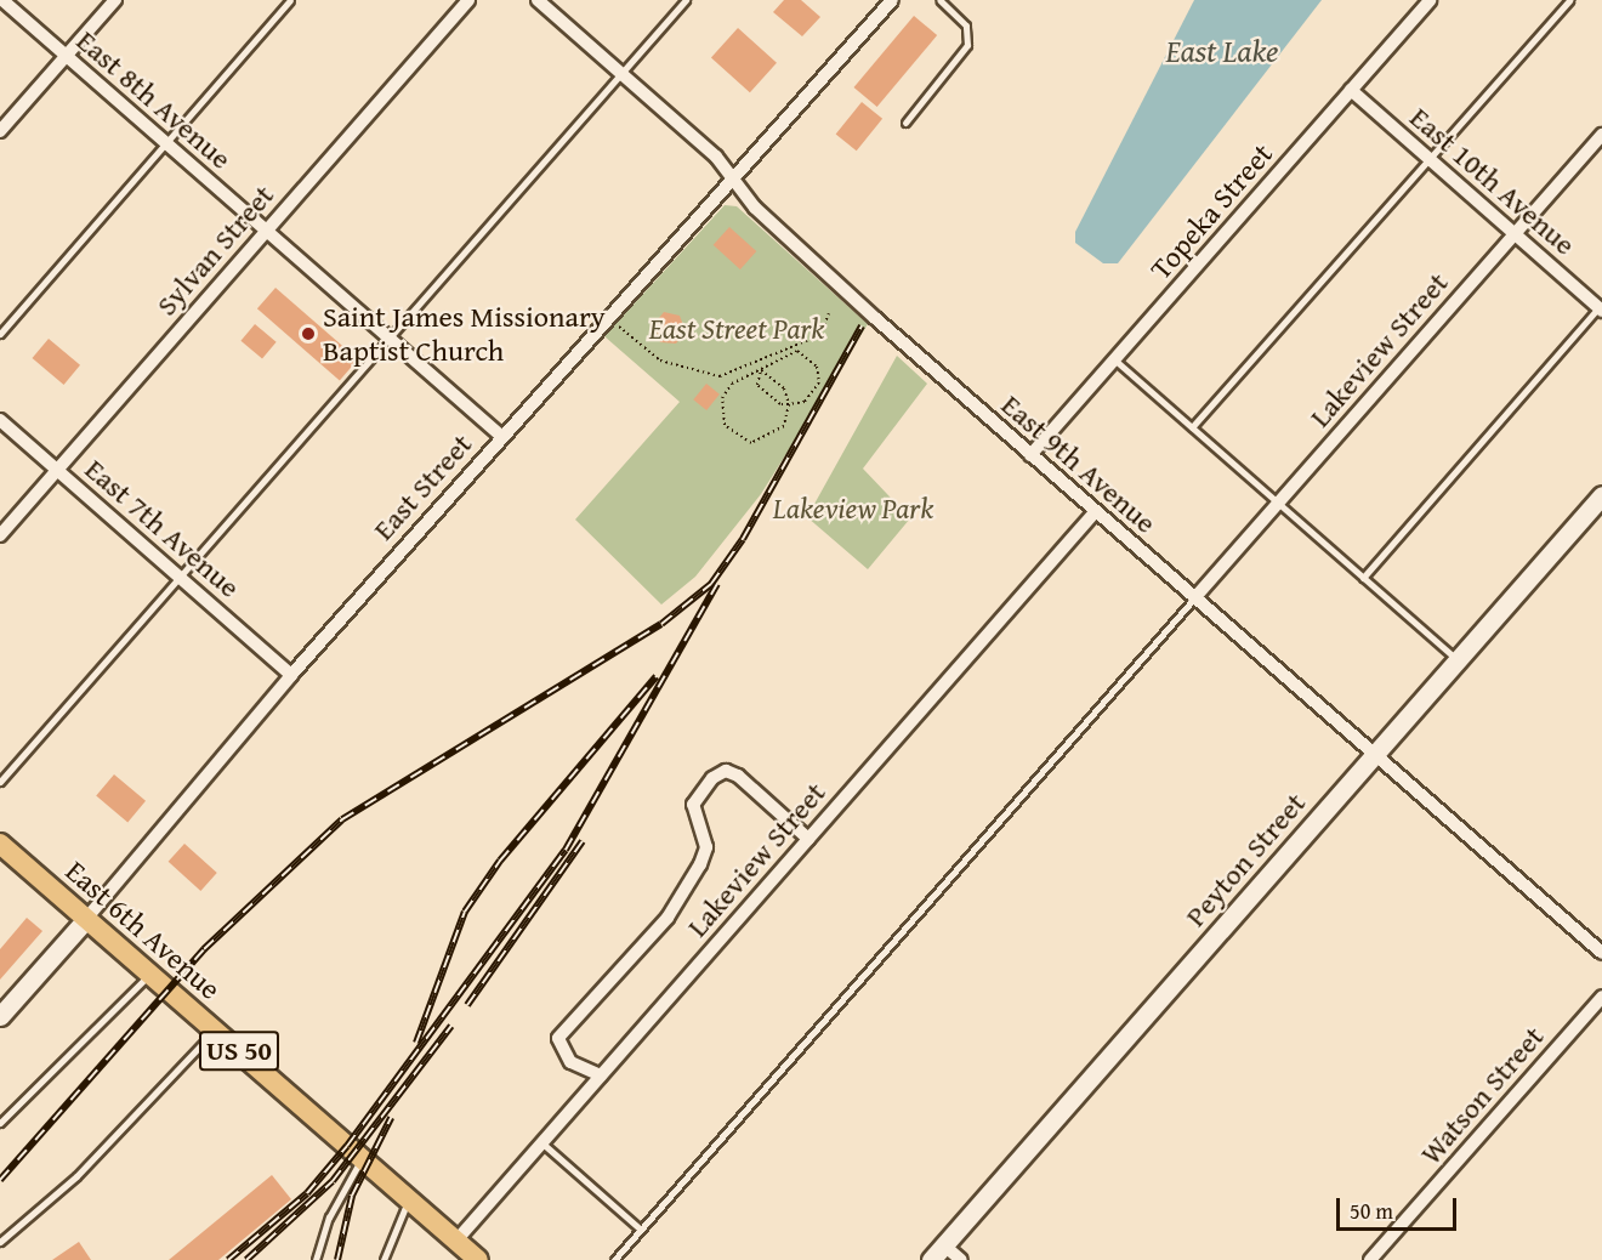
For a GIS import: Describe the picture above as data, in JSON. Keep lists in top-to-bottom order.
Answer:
{
  "streets": {
    "main road": ["East 6th Avenue", "US 50"],
    "street": [
      "East 8th Avenue",
      "East 10th Avenue",
      "Topeka Street",
      "Sylvan Street",
      "Lakeview Street",
      "East 9th Avenue",
      "East Street",
      "East 7th Avenue",
      "Peyton Street",
      "Watson Street"
    ]
  },
  "crossings": [
    ["East 8th Avenue", "Sylvan Street"],
    ["East 8th Avenue", "East Street"],
    ["East 10th Avenue", "Topeka Street"],
    ["East 10th Avenue", "Lakeview Street"],
    ["Topeka Street", "East 9th Avenue"],
    ["Sylvan Street", "East 7th Avenue"],
    ["Lakeview Street", "East 9th Avenue"],
    ["Lakeview Street", "East 6th Avenue"],
    ["East 9th Avenue", "East Street"],
    ["East 9th Avenue", "Peyton Street"],
    ["East Street", "East 7th Avenue"],
    ["East Street", "East 6th Avenue"]
  ],
  "water": ["East Lake"],
  "parks": ["East Street Park", "Lakeview Park"],
  "places": ["Saint James Missionary Baptist Church"],
  "scale_bar": "50 m"
}
